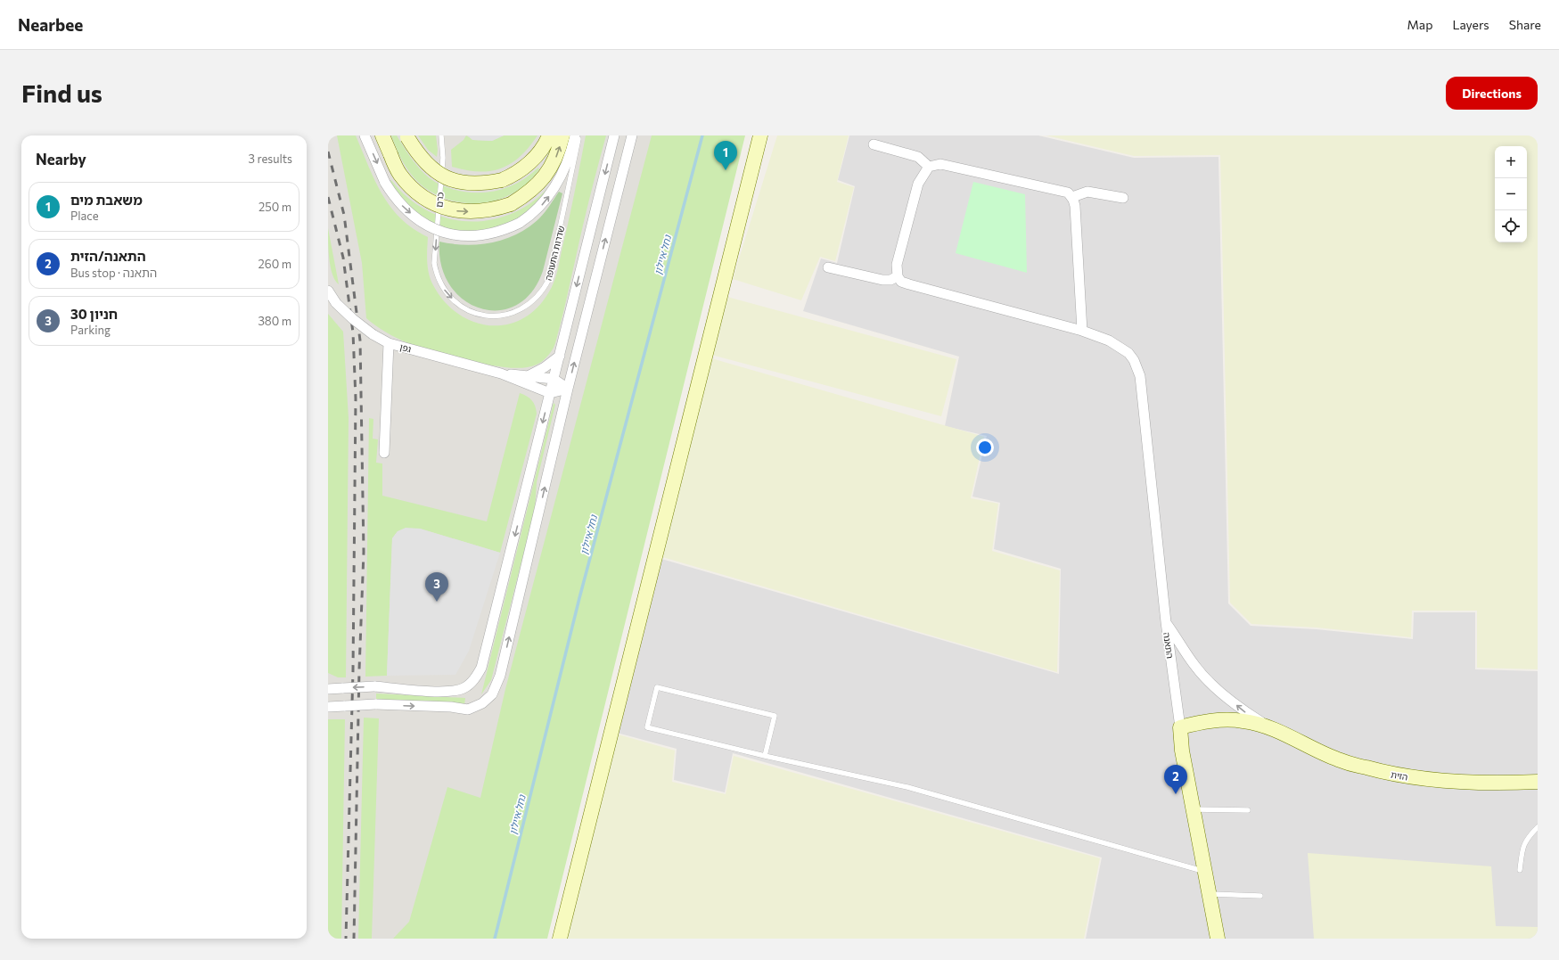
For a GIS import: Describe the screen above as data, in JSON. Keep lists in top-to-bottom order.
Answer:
{
  "streets": {
    "street": ["גפן", "התאנה", "הזית"],
    "lane": ["כרם", "שדרות התעופה"]
  },
  "crossings": [
    ["כרם", "שדרות התעופה"],
    ["התאנה", "הזית"]
  ],
  "one_way": ["כרם"],
  "water": ["נחל איילון"],
  "page": {
    "header": "Nearbee",
    "nav": ["Map", "Layers", "Share"],
    "buttons": "Directions",
    "title": "Find us",
    "heading": ["Nearby", "3 results"],
    "pins": ["1", "3", "2"],
    "map_buttons": ["+", "−"],
    "list": [
      {
        "mark": "1",
        "name": "משאבת מים",
        "note": "Place",
        "value": "250 m"
      },
      {
        "mark": "2",
        "name": "התאנה/הזית",
        "note": "Bus stop · התאנה",
        "value": "260 m"
      },
      {
        "mark": "3",
        "name": "חניון 30",
        "note": "Parking",
        "value": "380 m"
      }
    ]
  }
}
